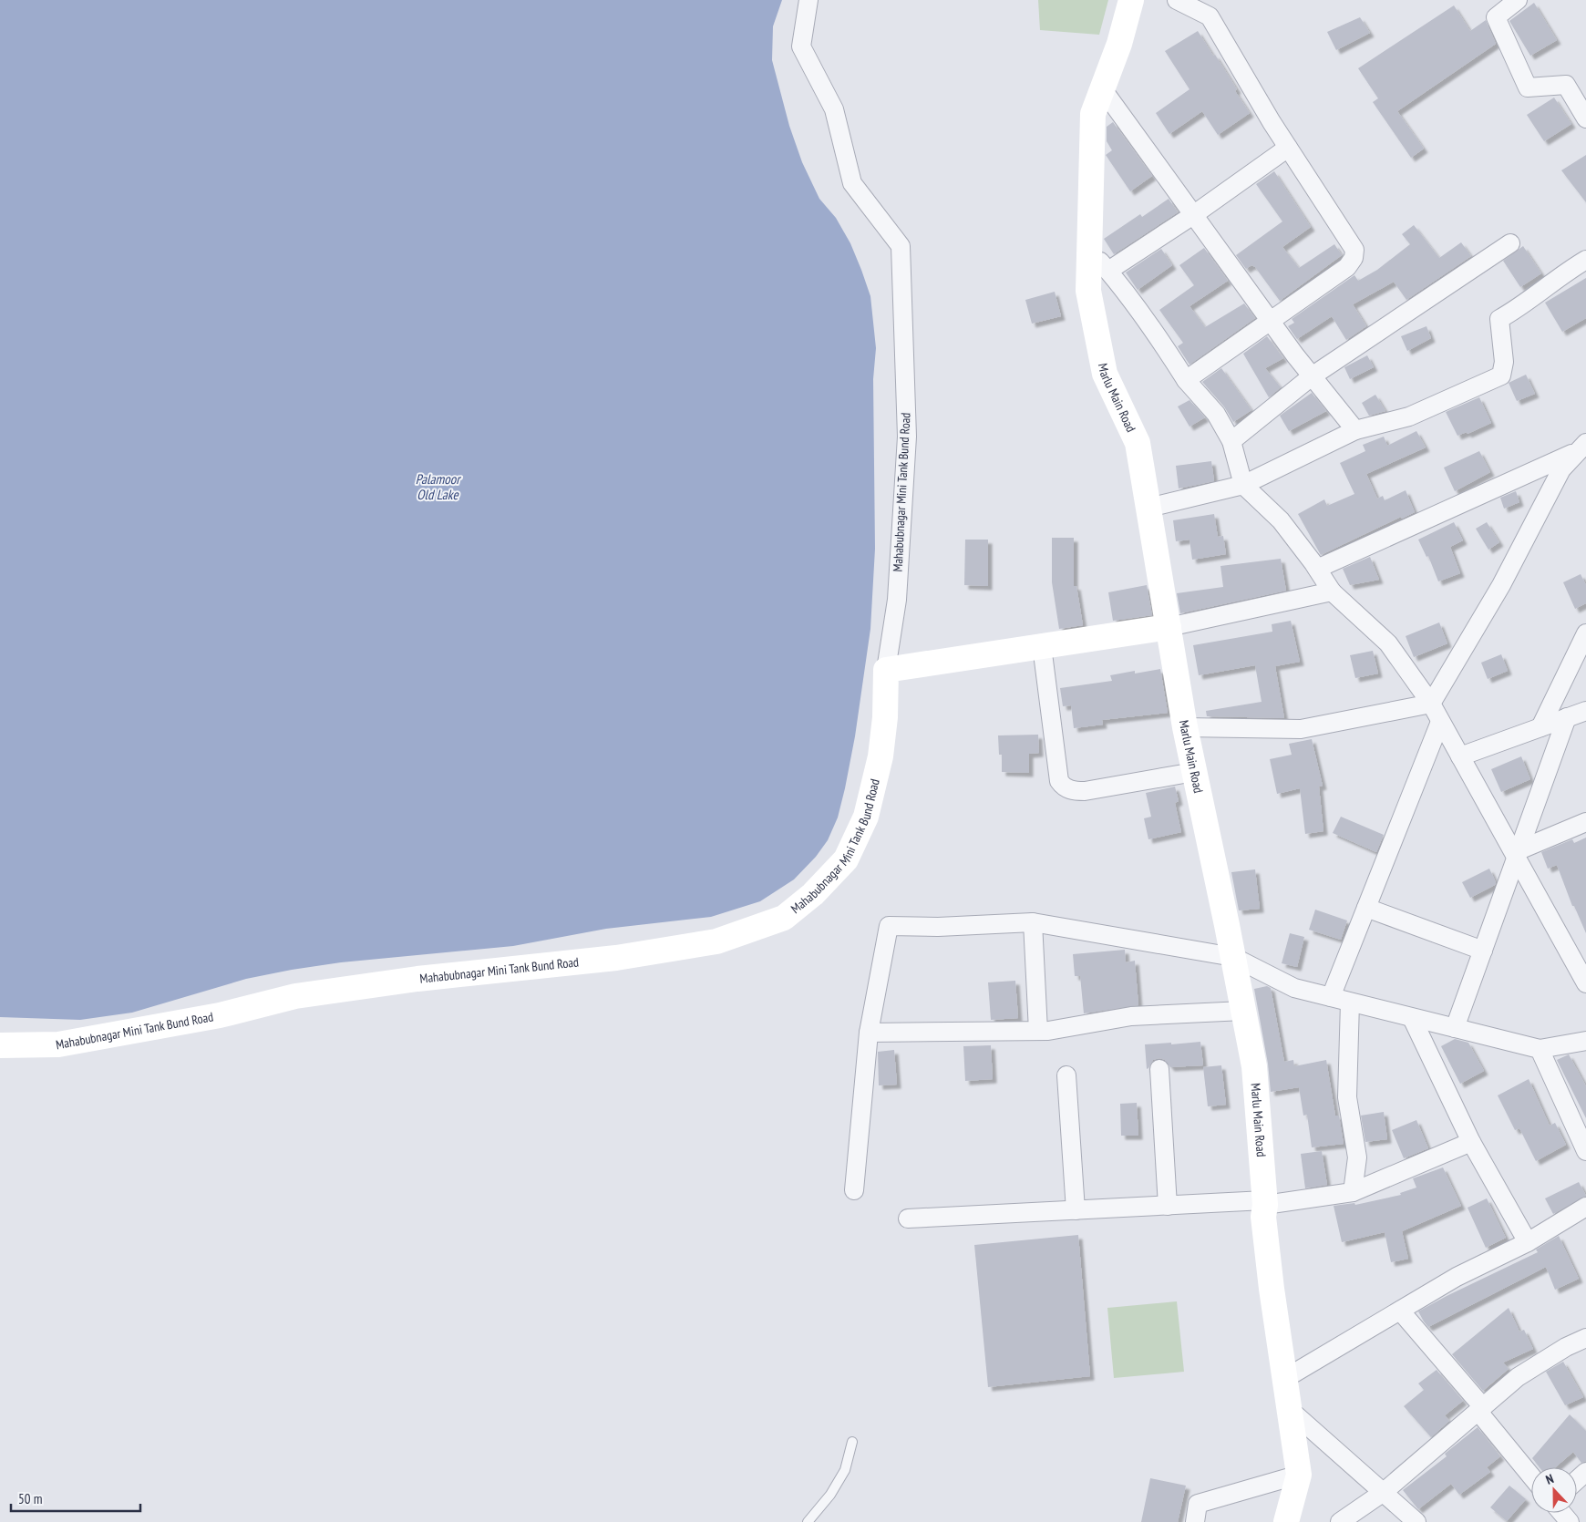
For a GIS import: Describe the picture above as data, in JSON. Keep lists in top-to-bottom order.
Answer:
{
  "streets": {
    "street": ["Marlu Main Road", "Mahabubnagar Mini Tank Bund Road"]
  },
  "water": ["Palamoor Old Lake"],
  "scale_bar": "50 m",
  "north": "top"
}
